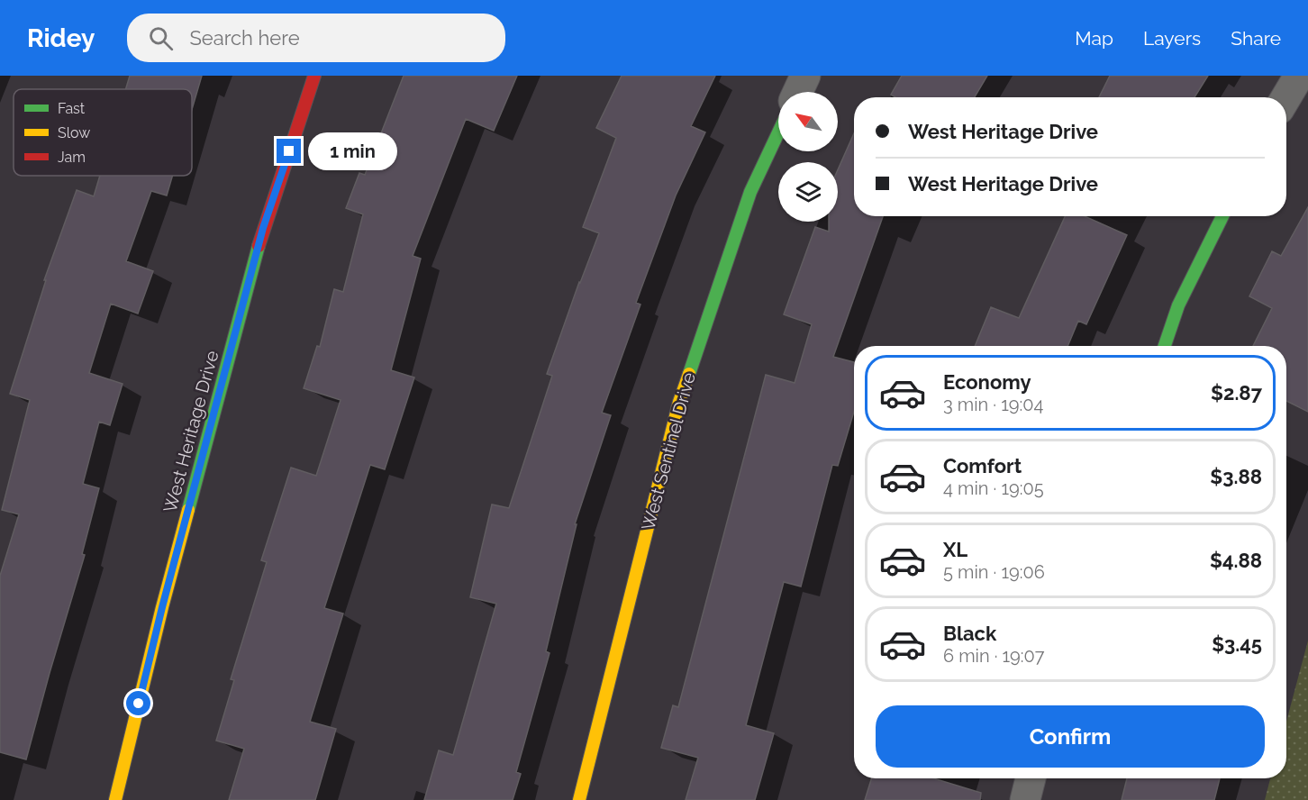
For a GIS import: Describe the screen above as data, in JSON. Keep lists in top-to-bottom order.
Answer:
{
  "streets": {
    "street": ["West Heritage Drive", "West Sentinel Drive"]
  },
  "legend": ["Fast", "Slow", "Jam"],
  "north": "top left",
  "page": {
    "header": "Ridey",
    "search": "Search here",
    "nav": ["Map", "Layers", "Share"],
    "banner": ["West Heritage Drive", "West Heritage Drive"],
    "bubble": "1 min",
    "list": [
      {
        "name": "Economy",
        "note": "3 min · 19:04",
        "value": "$2.87"
      },
      {
        "name": "Comfort",
        "note": "4 min · 19:05",
        "value": "$3.88"
      },
      {
        "name": "XL",
        "note": "5 min · 19:06",
        "value": "$4.88"
      },
      {
        "name": "Black",
        "note": "6 min · 19:07",
        "value": "$3.45"
      }
    ],
    "buttons": "Confirm"
  }
}
